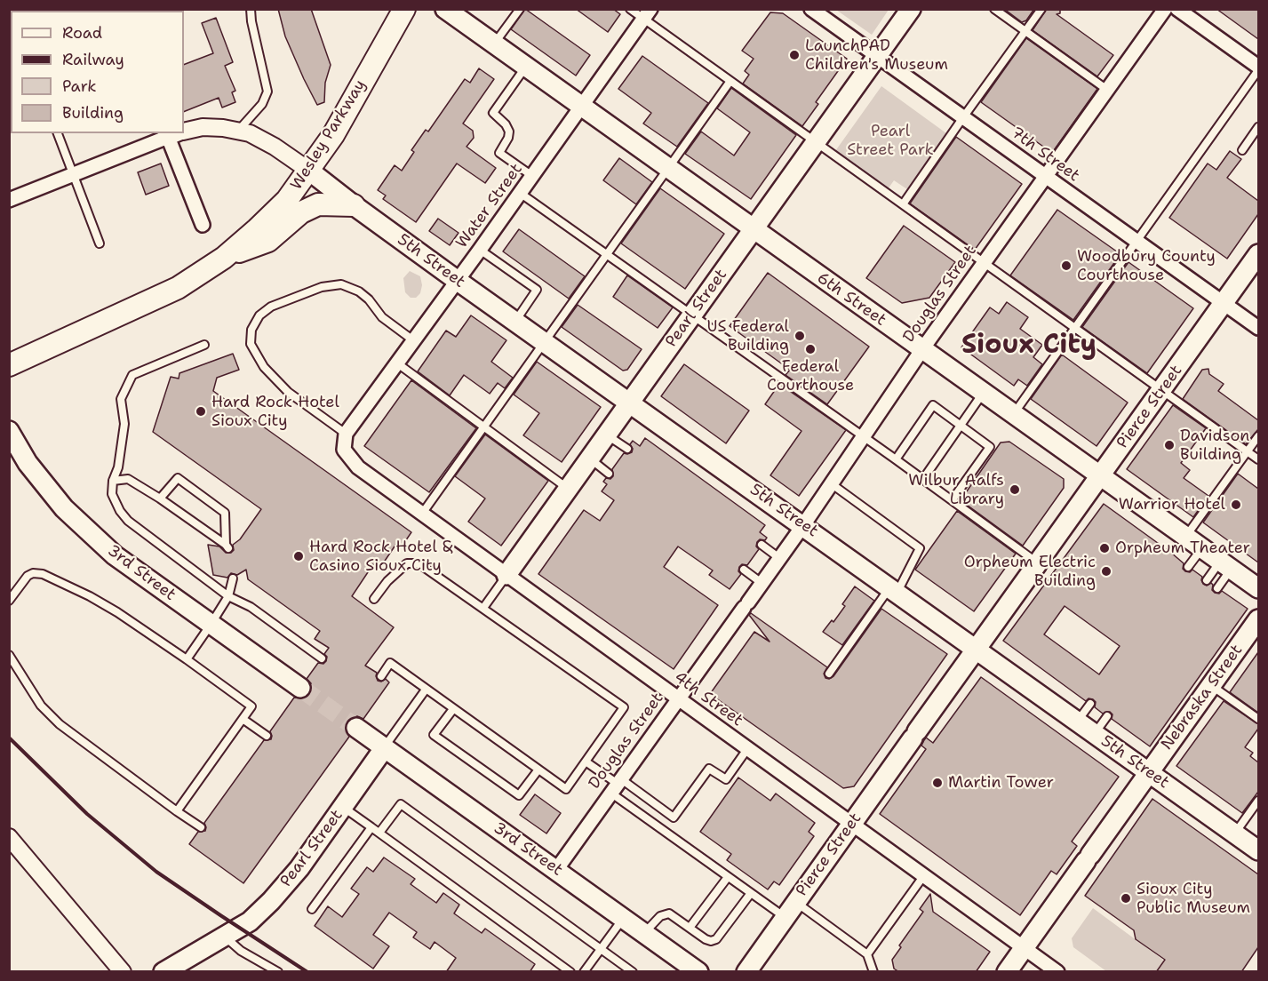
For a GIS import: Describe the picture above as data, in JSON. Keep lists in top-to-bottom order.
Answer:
{
  "streets": {
    "main road": [
      "Wesley Parkway",
      "5th Street",
      "6th Street",
      "Pearl Street",
      "Pierce Street",
      "3rd Street",
      "Nebraska Street"
    ],
    "street": [
      "7th Street",
      "Water Street",
      "Douglas Street",
      "4th Street"
    ]
  },
  "crossings": [
    ["Wesley Parkway", "5th Street"],
    ["7th Street", "Douglas Street"],
    ["7th Street", "Pearl Street"],
    ["7th Street", "Pierce Street"],
    ["Water Street", "5th Street"],
    ["Water Street", "6th Street"],
    ["Water Street", "4th Street"],
    ["5th Street", "Douglas Street"],
    ["5th Street", "Pearl Street"],
    ["5th Street", "Pierce Street"],
    ["5th Street", "Nebraska Street"],
    ["Douglas Street", "6th Street"],
    ["Douglas Street", "3rd Street"],
    ["Douglas Street", "4th Street"],
    ["6th Street", "Pearl Street"],
    ["6th Street", "Pierce Street"],
    ["Pearl Street", "3rd Street"],
    ["Pearl Street", "4th Street"],
    ["Pierce Street", "4th Street"],
    ["Nebraska Street", "4th Street"]
  ],
  "districts": ["Sioux City"],
  "parks": ["Pearl Street Park"],
  "places": [
    "LaunchPAD Children's Museum",
    "Woodbury County Courthouse",
    "US Federal Building",
    "Federal Courthouse",
    "Hard Rock Hotel Sioux City",
    "Davidson Building",
    "Wilbur Aalfs Library",
    "Warrior Hotel",
    "Orpheum Theater",
    "Hard Rock Hotel & Casino Sioux City",
    "Orpheum Electric Building",
    "Martin Tower",
    "Sioux City Public Museum"
  ],
  "legend": [
    "Road",
    "Railway",
    "Park",
    "Building"
  ]
}
